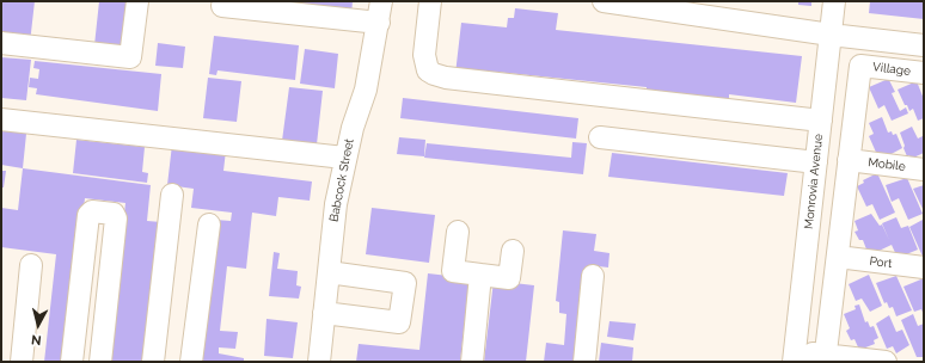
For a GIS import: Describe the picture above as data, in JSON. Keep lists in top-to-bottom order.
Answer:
{
  "streets": {
    "street": [
      "Village",
      "Mobile",
      "Babcock Street",
      "Monrovia Avenue",
      "Port"
    ]
  },
  "crossings": [
    ["Village", "Mobile"]
  ],
  "north": "bottom"
}
